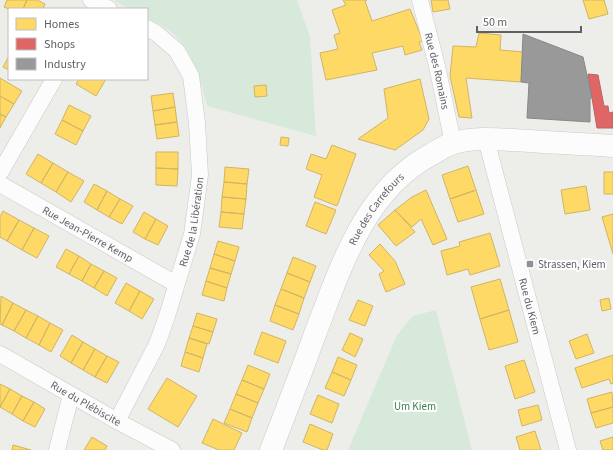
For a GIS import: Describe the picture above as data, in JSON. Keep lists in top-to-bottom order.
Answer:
{
  "streets": {
    "main road": ["Rue des Carrefours"],
    "street": [
      "Rue des Romains",
      "Rue de la Libération",
      "Rue Jean-Pierre Kemp",
      "Rue du Kiem",
      "Rue du Plébiscite"
    ]
  },
  "crossings": [
    ["Rue des Romains", "Rue des Carrefours"],
    ["Rue des Carrefours", "Rue du Kiem"],
    ["Rue de la Libération", "Rue Jean-Pierre Kemp"],
    ["Rue de la Libération", "Rue du Plébiscite"]
  ],
  "parks": ["Um Kiem"],
  "places": {
    "transit": ["Strassen, Kiem"]
  },
  "legend": ["Homes", "Shops", "Industry"],
  "scale_bar": "50 m"
}
